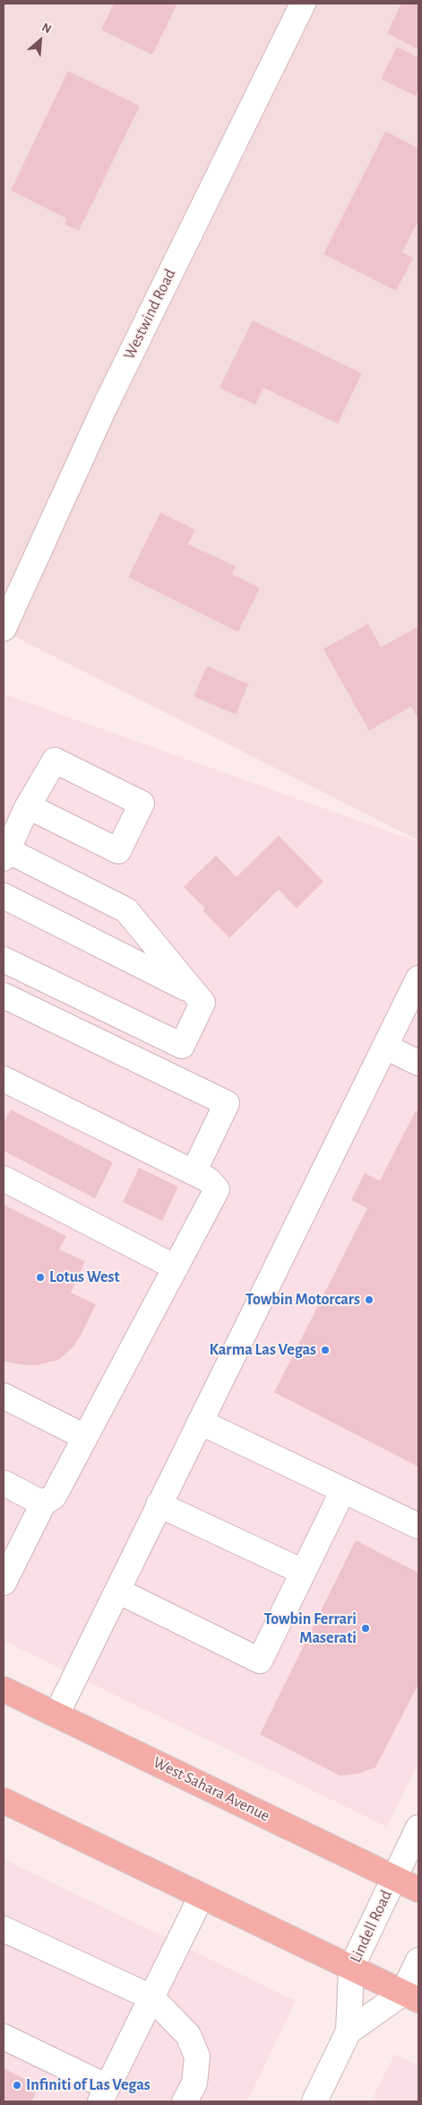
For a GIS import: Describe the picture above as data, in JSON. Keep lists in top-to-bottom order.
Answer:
{
  "streets": {
    "main road": ["West Sahara Avenue"],
    "street": ["Westwind Road", "Lindell Road"]
  },
  "crossings": [
    ["West Sahara Avenue", "Lindell Road"]
  ],
  "places": [
    "Lotus West",
    "Towbin Motorcars",
    "Karma Las Vegas",
    "Towbin Ferrari Maserati",
    "Infiniti of Las Vegas"
  ],
  "north": "top right"
}
